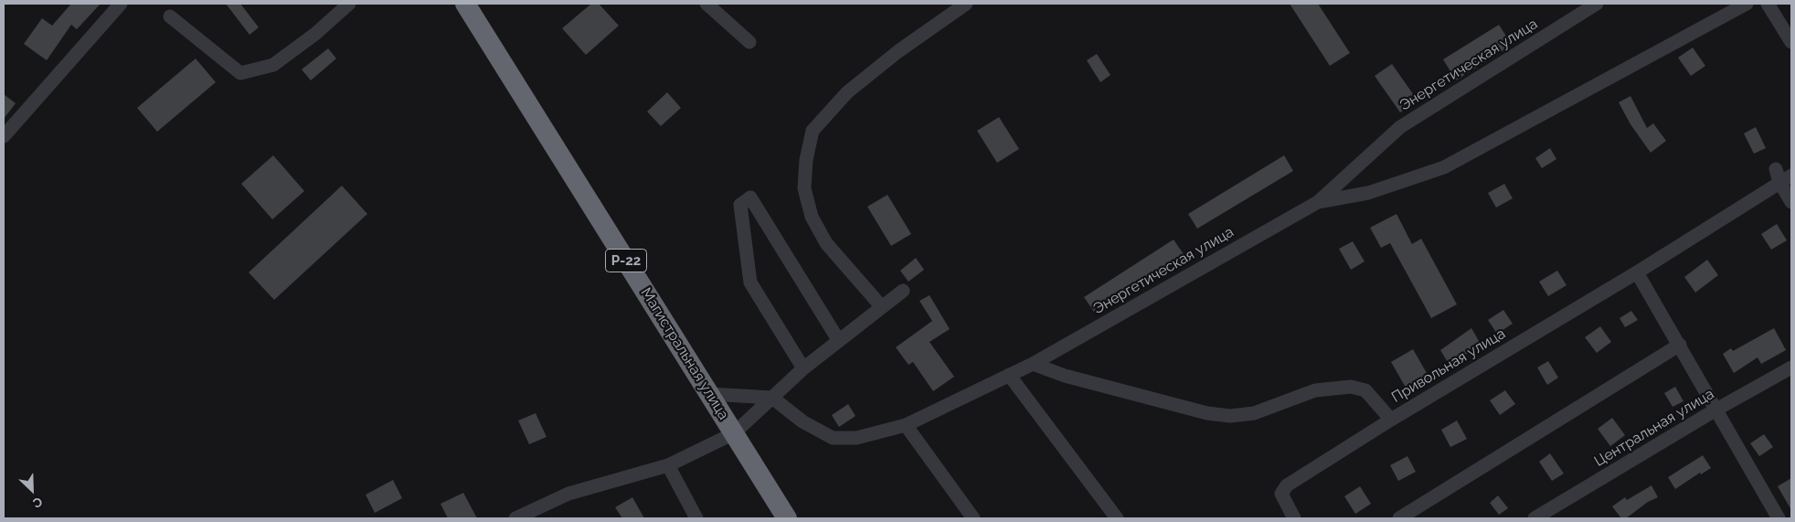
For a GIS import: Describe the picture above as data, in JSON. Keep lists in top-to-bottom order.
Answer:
{
  "streets": {
    "highway": ["Р-22", "Магистральная улица"],
    "street": ["Энергетическая улица", "Привольная улица", "Центральная улица"]
  },
  "crossings": [
    ["Энергетическая улица", "Привольная улица"]
  ],
  "north": "bottom right"
}
